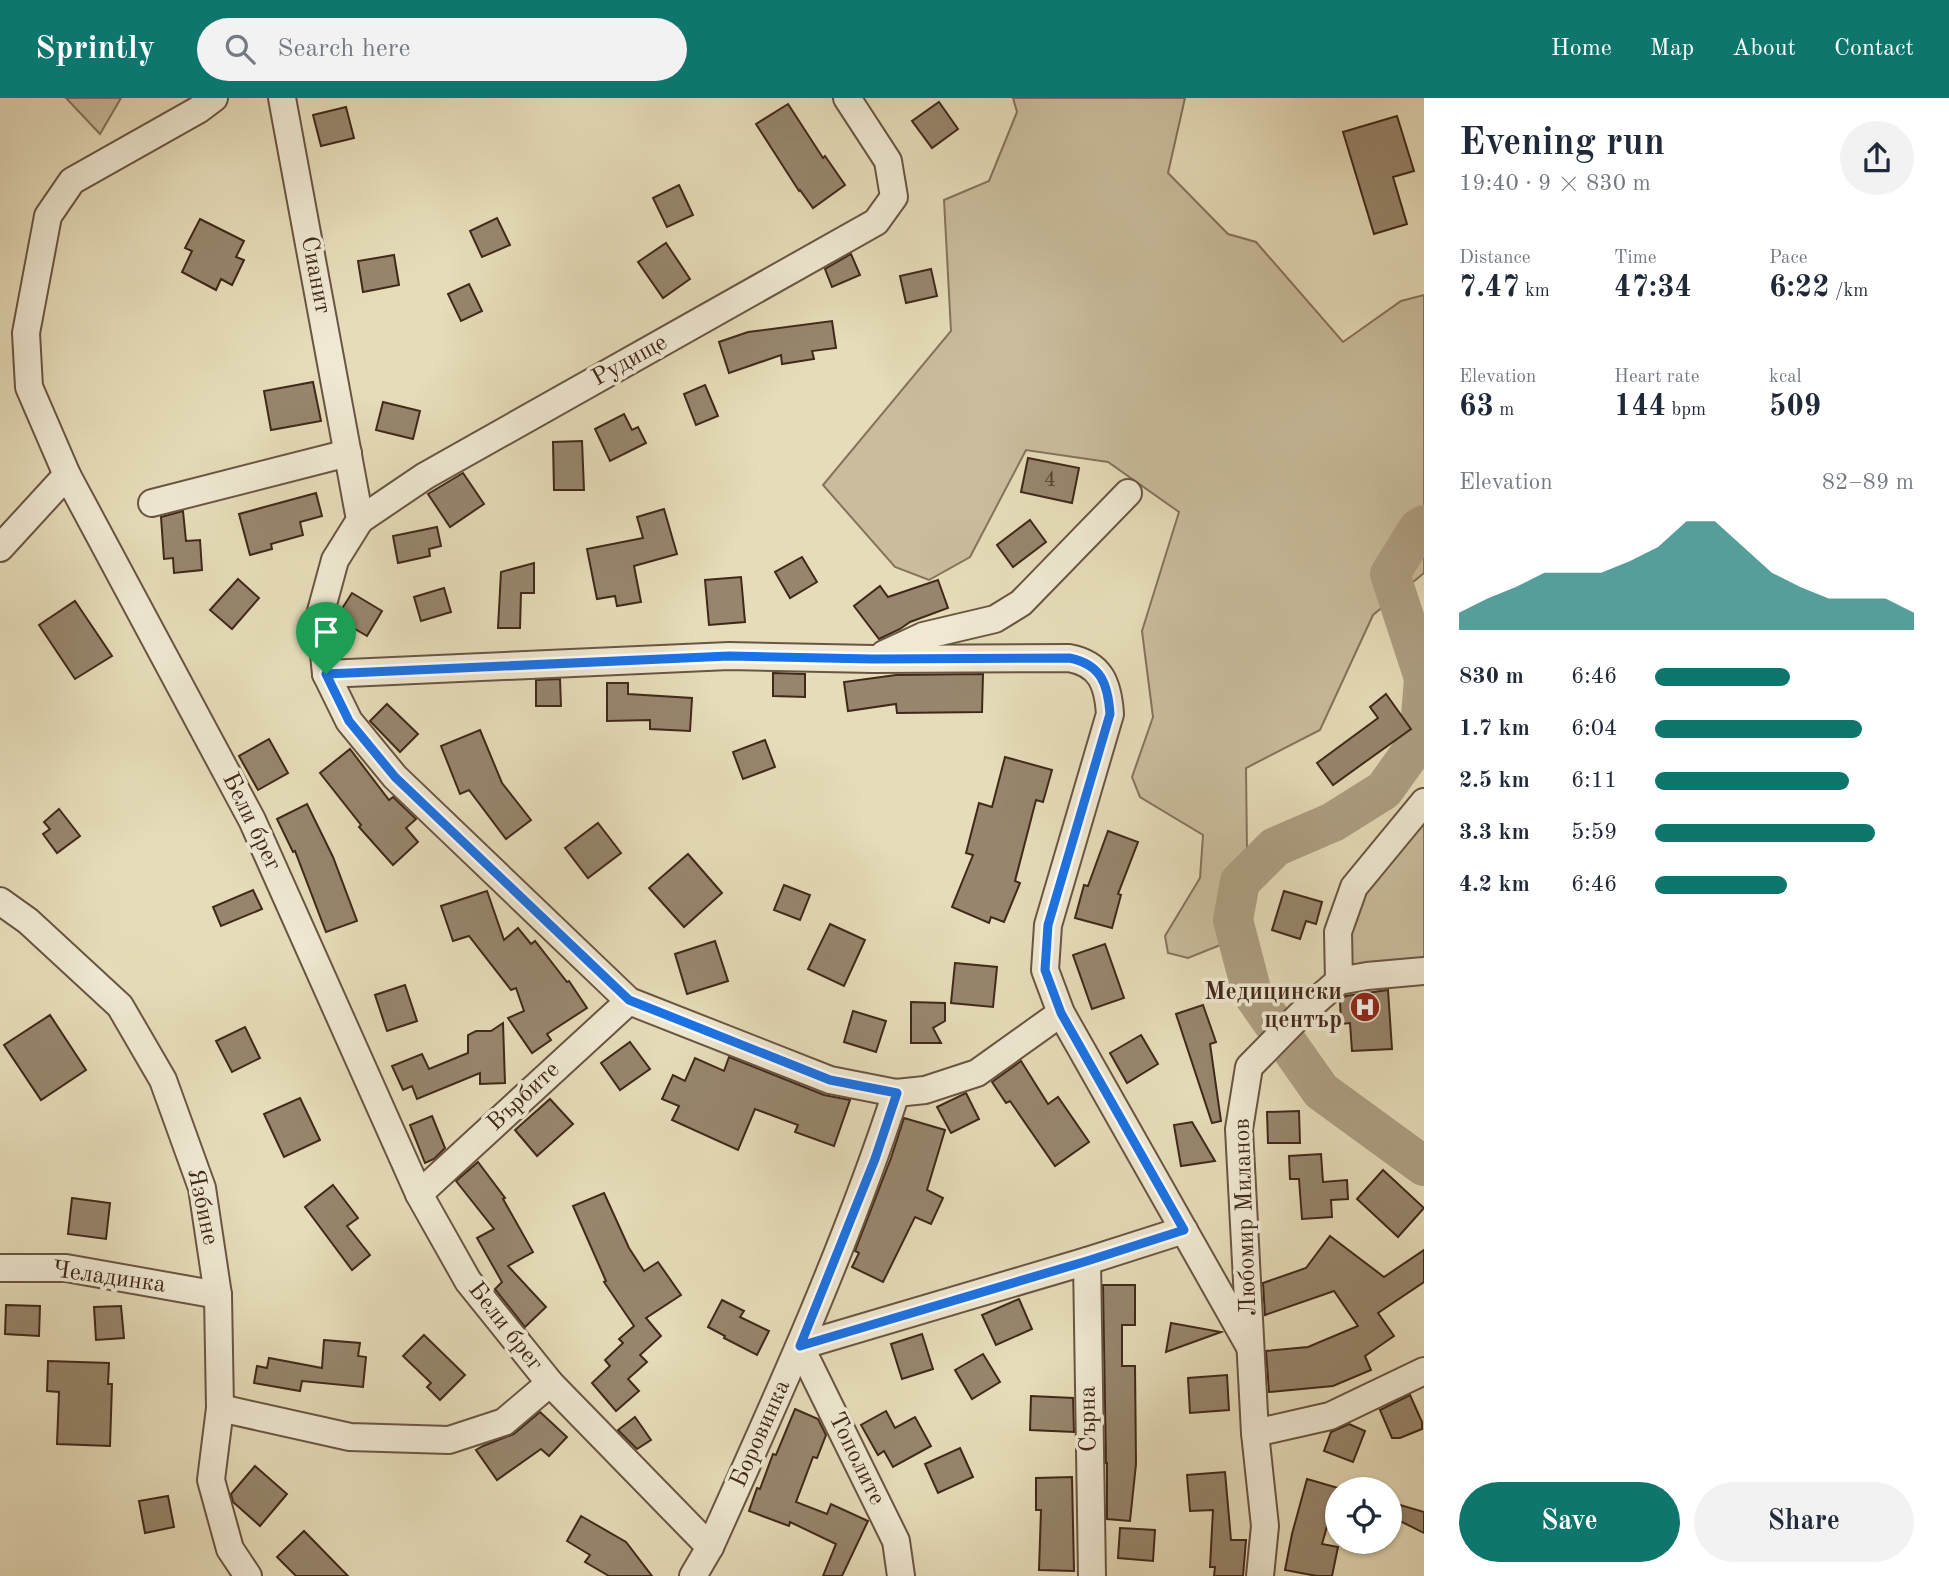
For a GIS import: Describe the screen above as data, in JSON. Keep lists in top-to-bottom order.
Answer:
{
  "streets": {
    "street": [
      "Сианит",
      "Рудище",
      "Бели брег",
      "Върбите",
      "Язбине",
      "Любомир Миланов",
      "Челадинка",
      "Сърна",
      "Боровинка",
      "Тополите"
    ]
  },
  "crossings": [
    ["Сианит", "Рудище"],
    ["Бели брег", "Върбите"],
    ["Бели брег", "Боровинка"],
    ["Язбине", "Челадинка"],
    ["Боровинка", "Тополите"]
  ],
  "places": {
    "hospital": ["Медицински център"]
  },
  "house_numbers": ["4"],
  "page": {
    "header": "Sprintly",
    "search": "Search here",
    "nav": [
      "Home",
      "Map",
      "About",
      "Contact"
    ],
    "heading": ["Evening run", "19:40 · 9 × 830 m"],
    "stats": [
      ["Distance", "7.47 km"],
      ["Time", "47:34"],
      ["Pace", "6:22 /km"],
      ["Elevation", "63 m"],
      ["Heart rate", "144 bpm"],
      ["kcal", "509"]
    ],
    "chart": ["Elevation", "82–89 m"],
    "list": [
      {
        "name": "830 m",
        "note": "6:46"
      },
      {
        "name": "1.7 km",
        "note": "6:04"
      },
      {
        "name": "2.5 km",
        "note": "6:11"
      },
      {
        "name": "3.3 km",
        "note": "5:59"
      },
      {
        "name": "4.2 km",
        "note": "6:46"
      }
    ],
    "buttons": ["Save", "Share"]
  }
}
